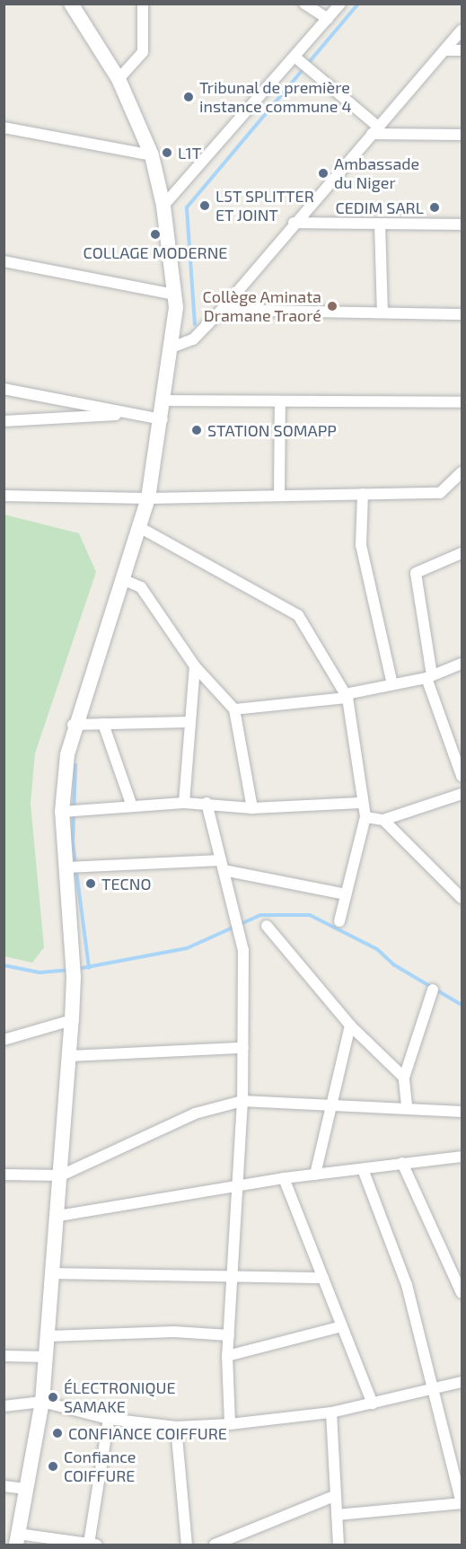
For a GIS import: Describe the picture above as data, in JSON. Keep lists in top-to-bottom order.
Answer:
{
  "places": [
    "Tribunal de première instance commune 4",
    "L1T",
    "Ambassade du Niger",
    "L5T SPLITTER ET JOINT",
    "CEDIM SARL",
    "COLLAGE MODERNE",
    "Collège Aminata Dramane Traoré",
    "STATION SOMAPP",
    "TECNO",
    "ÉLECTRONIQUE SAMAKE",
    "CONFIANCE COIFFURE",
    "Confiance COIFFURE"
  ]
}
